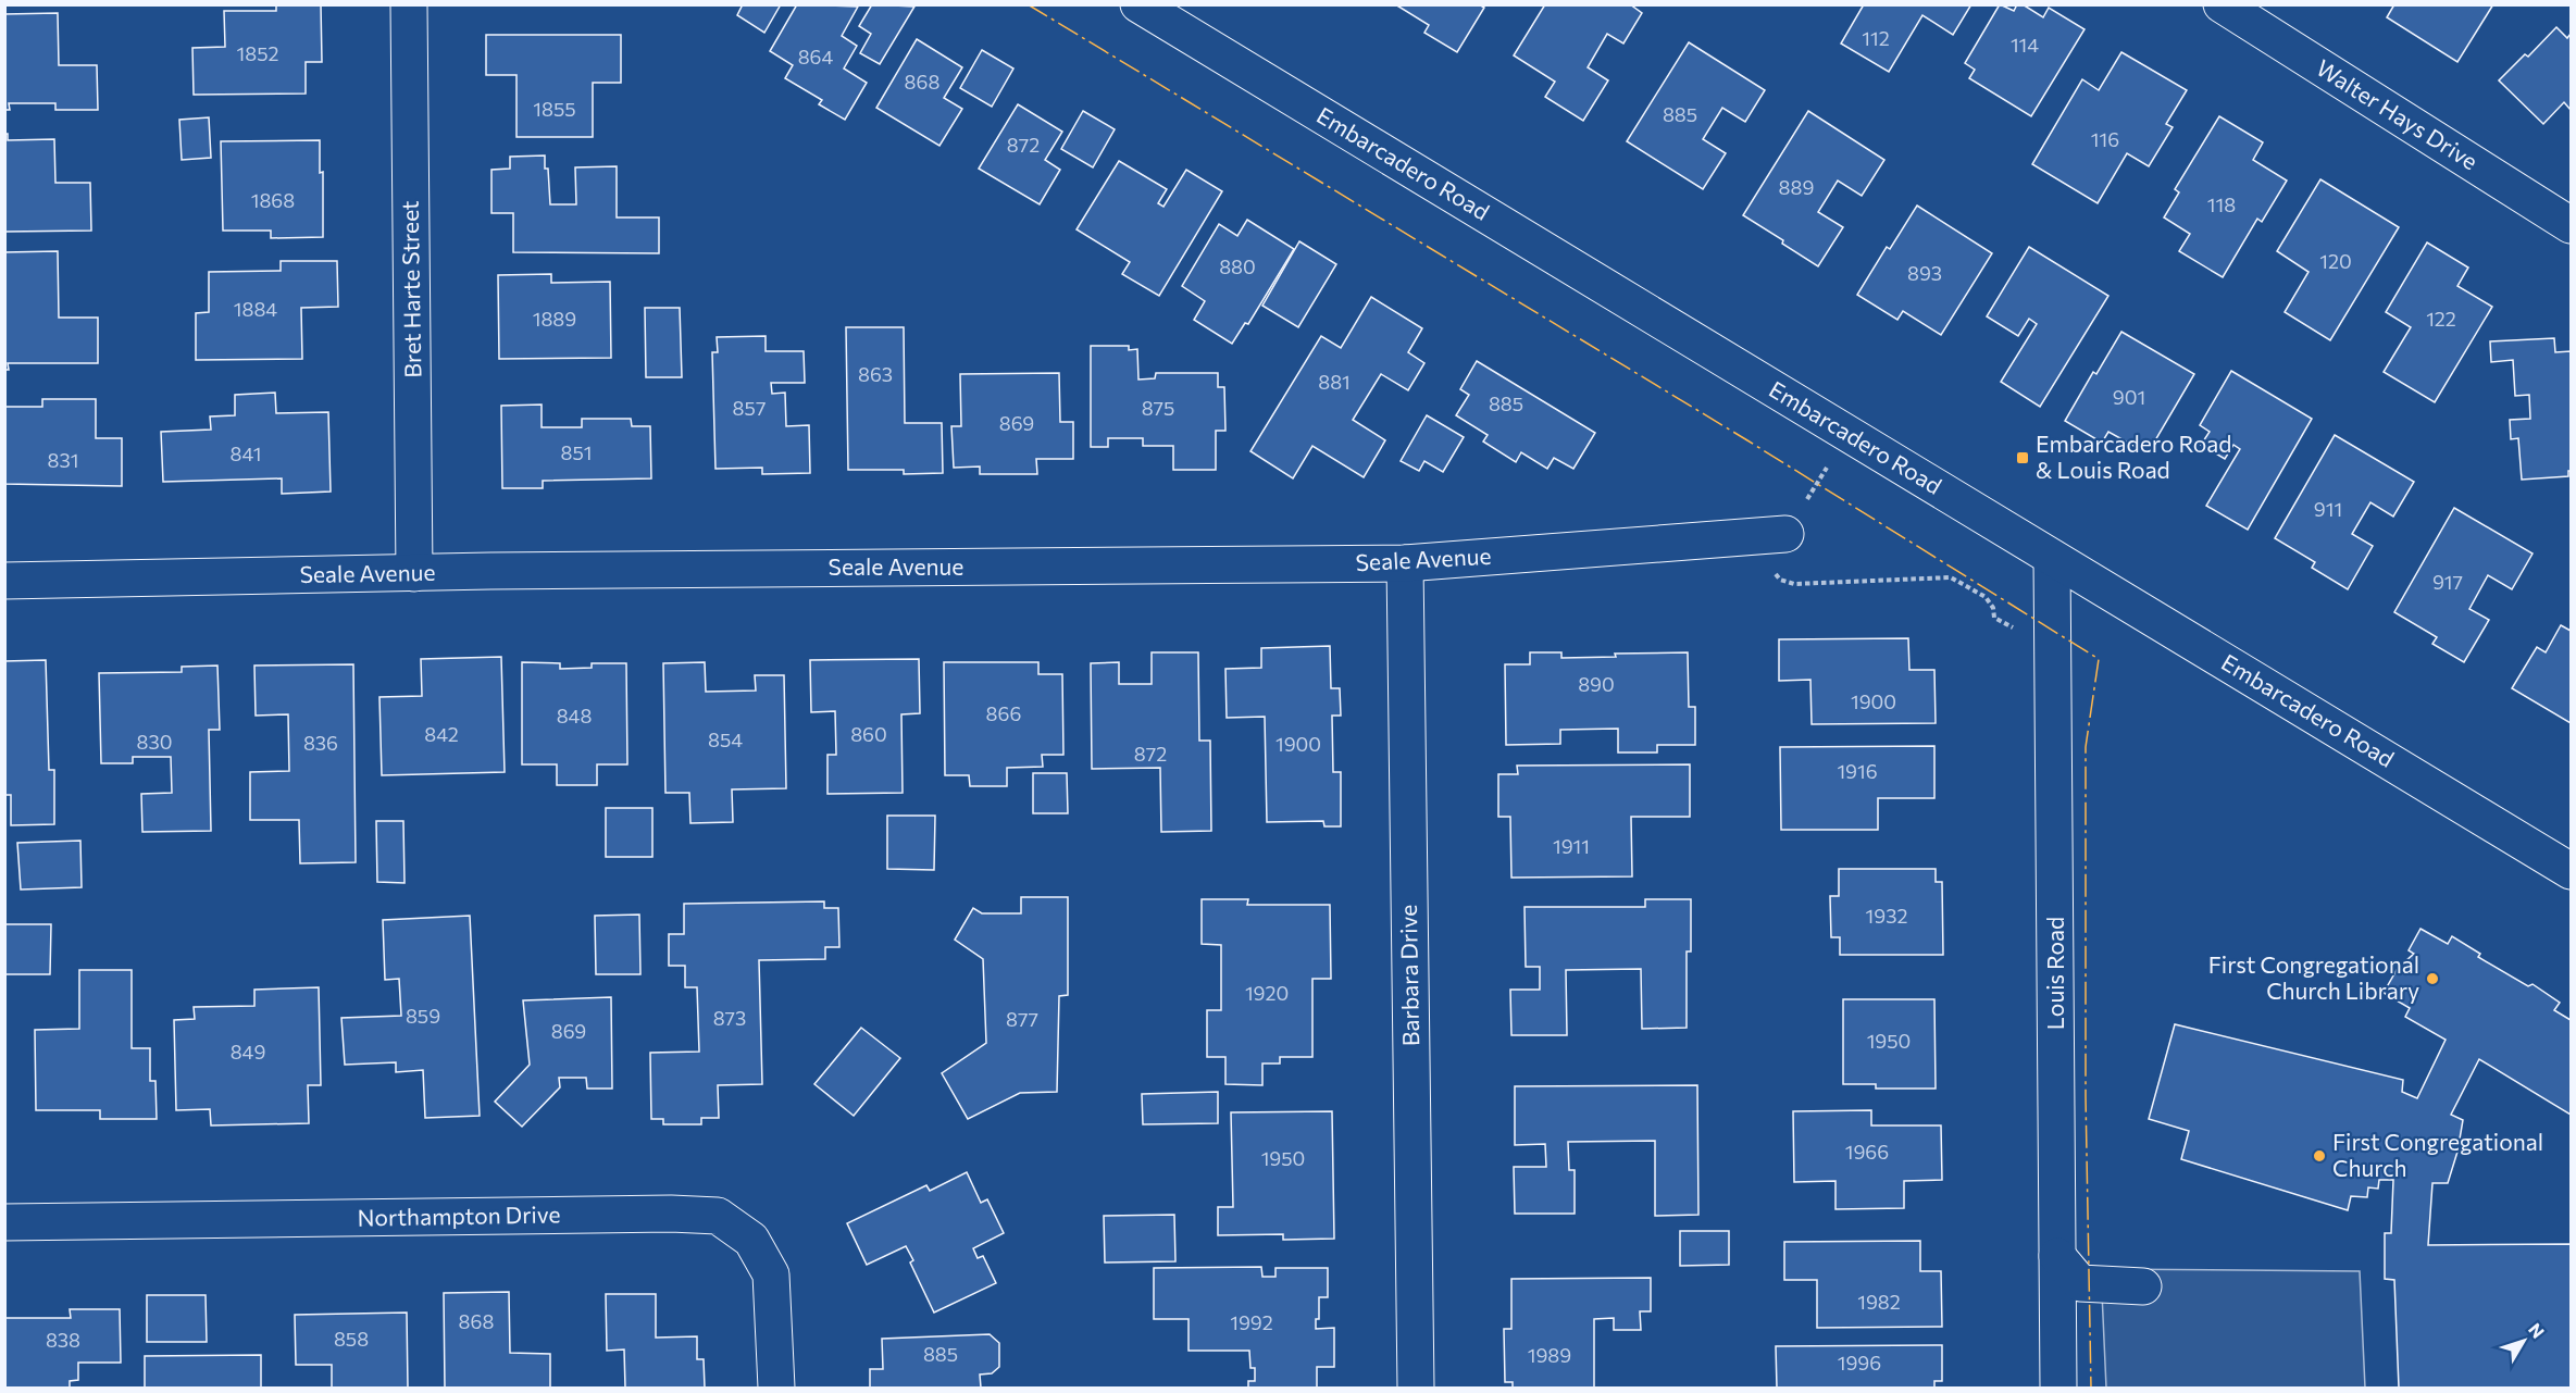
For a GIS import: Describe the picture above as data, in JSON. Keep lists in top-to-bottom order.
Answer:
{
  "streets": {
    "street": [
      "Walter Hays Drive",
      "Embarcadero Road",
      "Bret Harte Street",
      "Seale Avenue",
      "Louis Road",
      "Barbara Drive",
      "Northampton Drive"
    ]
  },
  "crossings": [
    ["Embarcadero Road", "Louis Road"],
    ["Bret Harte Street", "Seale Avenue"],
    ["Seale Avenue", "Barbara Drive"]
  ],
  "places": {
    "transit": ["Embarcadero Road & Louis Road"],
    "other": ["First Congregational Church Library", "First Congregational Church"]
  },
  "house_numbers": [
    "112",
    "114",
    "1852",
    "864",
    "868",
    "1855",
    "885",
    "116",
    "872",
    "889",
    "1868",
    "118",
    "120",
    "880",
    "893",
    "1884",
    "1889",
    "122",
    "863",
    "881",
    "901",
    "885",
    "857",
    "875",
    "869",
    "851",
    "841",
    "831",
    "911",
    "917",
    "890",
    "1900",
    "866",
    "848",
    "842",
    "860",
    "854",
    "830",
    "836",
    "1900",
    "872",
    "1916",
    "1911",
    "1932",
    "1920",
    "859",
    "873",
    "877",
    "869",
    "1950",
    "849",
    "1966",
    "1950",
    "1982",
    "868",
    "1992",
    "858",
    "838",
    "885",
    "1989",
    "1996"
  ],
  "north": "top right"
}
